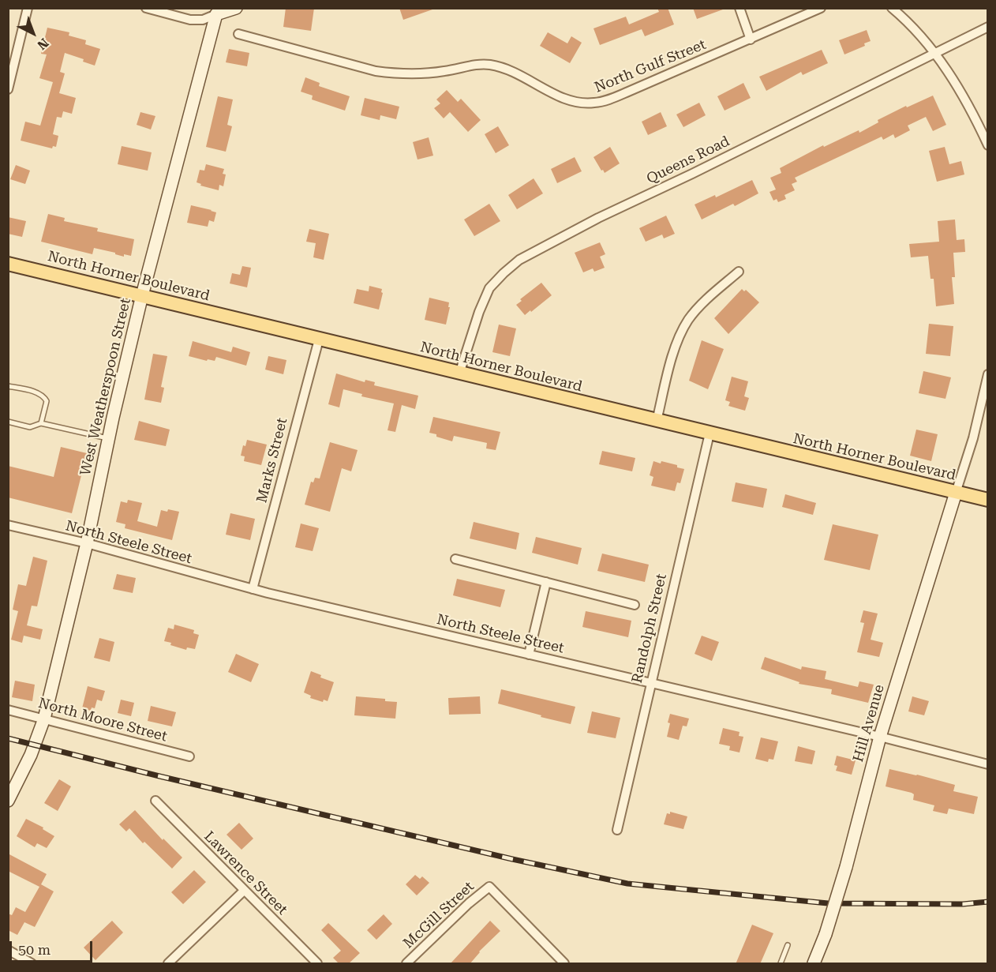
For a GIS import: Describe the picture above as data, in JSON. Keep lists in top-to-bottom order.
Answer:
{
  "streets": {
    "main road": ["North Horner Boulevard"],
    "street": [
      "North Gulf Street",
      "Queens Road",
      "West Weatherspoon Street",
      "Marks Street",
      "North Steele Street",
      "Randolph Street",
      "North Moore Street",
      "Hill Avenue",
      "Lawrence Street",
      "McGill Street"
    ]
  },
  "crossings": [
    ["Queens Road", "North Horner Boulevard"],
    ["North Horner Boulevard", "West Weatherspoon Street"],
    ["North Horner Boulevard", "Marks Street"],
    ["North Horner Boulevard", "Randolph Street"],
    ["North Horner Boulevard", "Hill Avenue"],
    ["West Weatherspoon Street", "North Steele Street"],
    ["West Weatherspoon Street", "North Moore Street"],
    ["Marks Street", "North Steele Street"],
    ["North Steele Street", "Randolph Street"],
    ["North Steele Street", "Hill Avenue"]
  ],
  "scale_bar": "50 m",
  "north": "bottom right"
}
